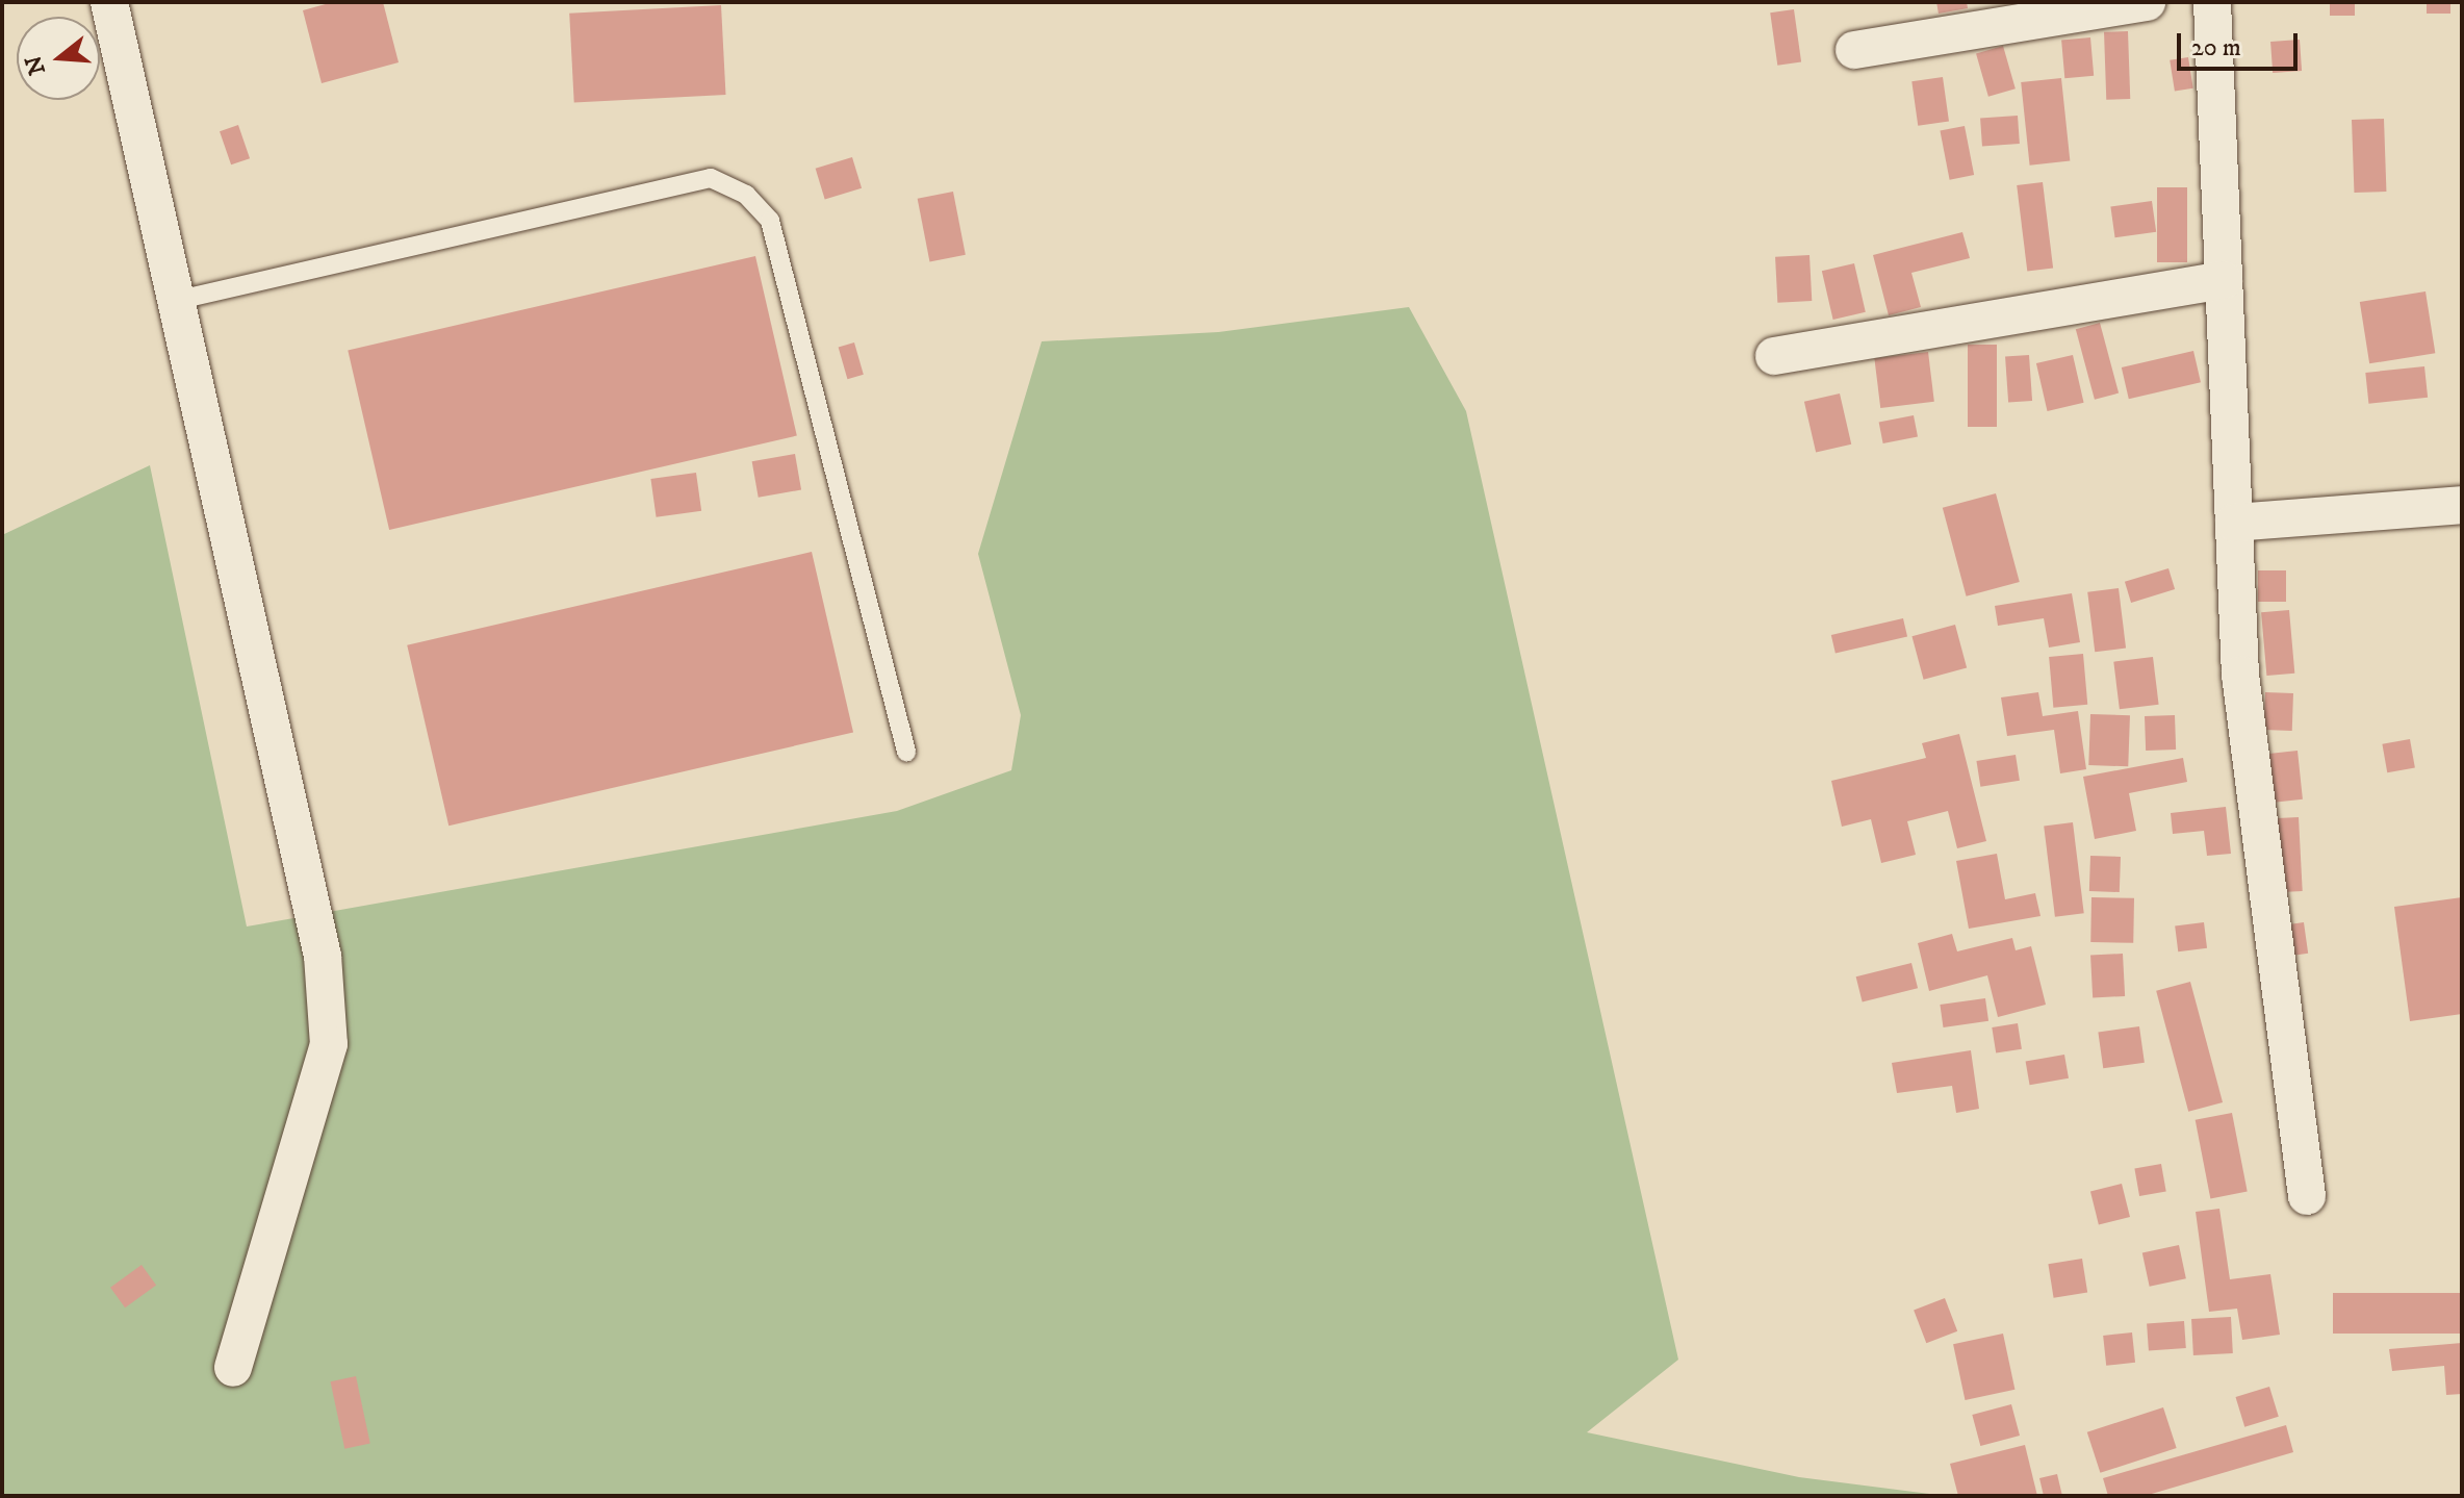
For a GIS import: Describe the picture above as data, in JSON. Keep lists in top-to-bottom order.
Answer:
{
  "scale_bar": "20 m",
  "north": "left"
}
